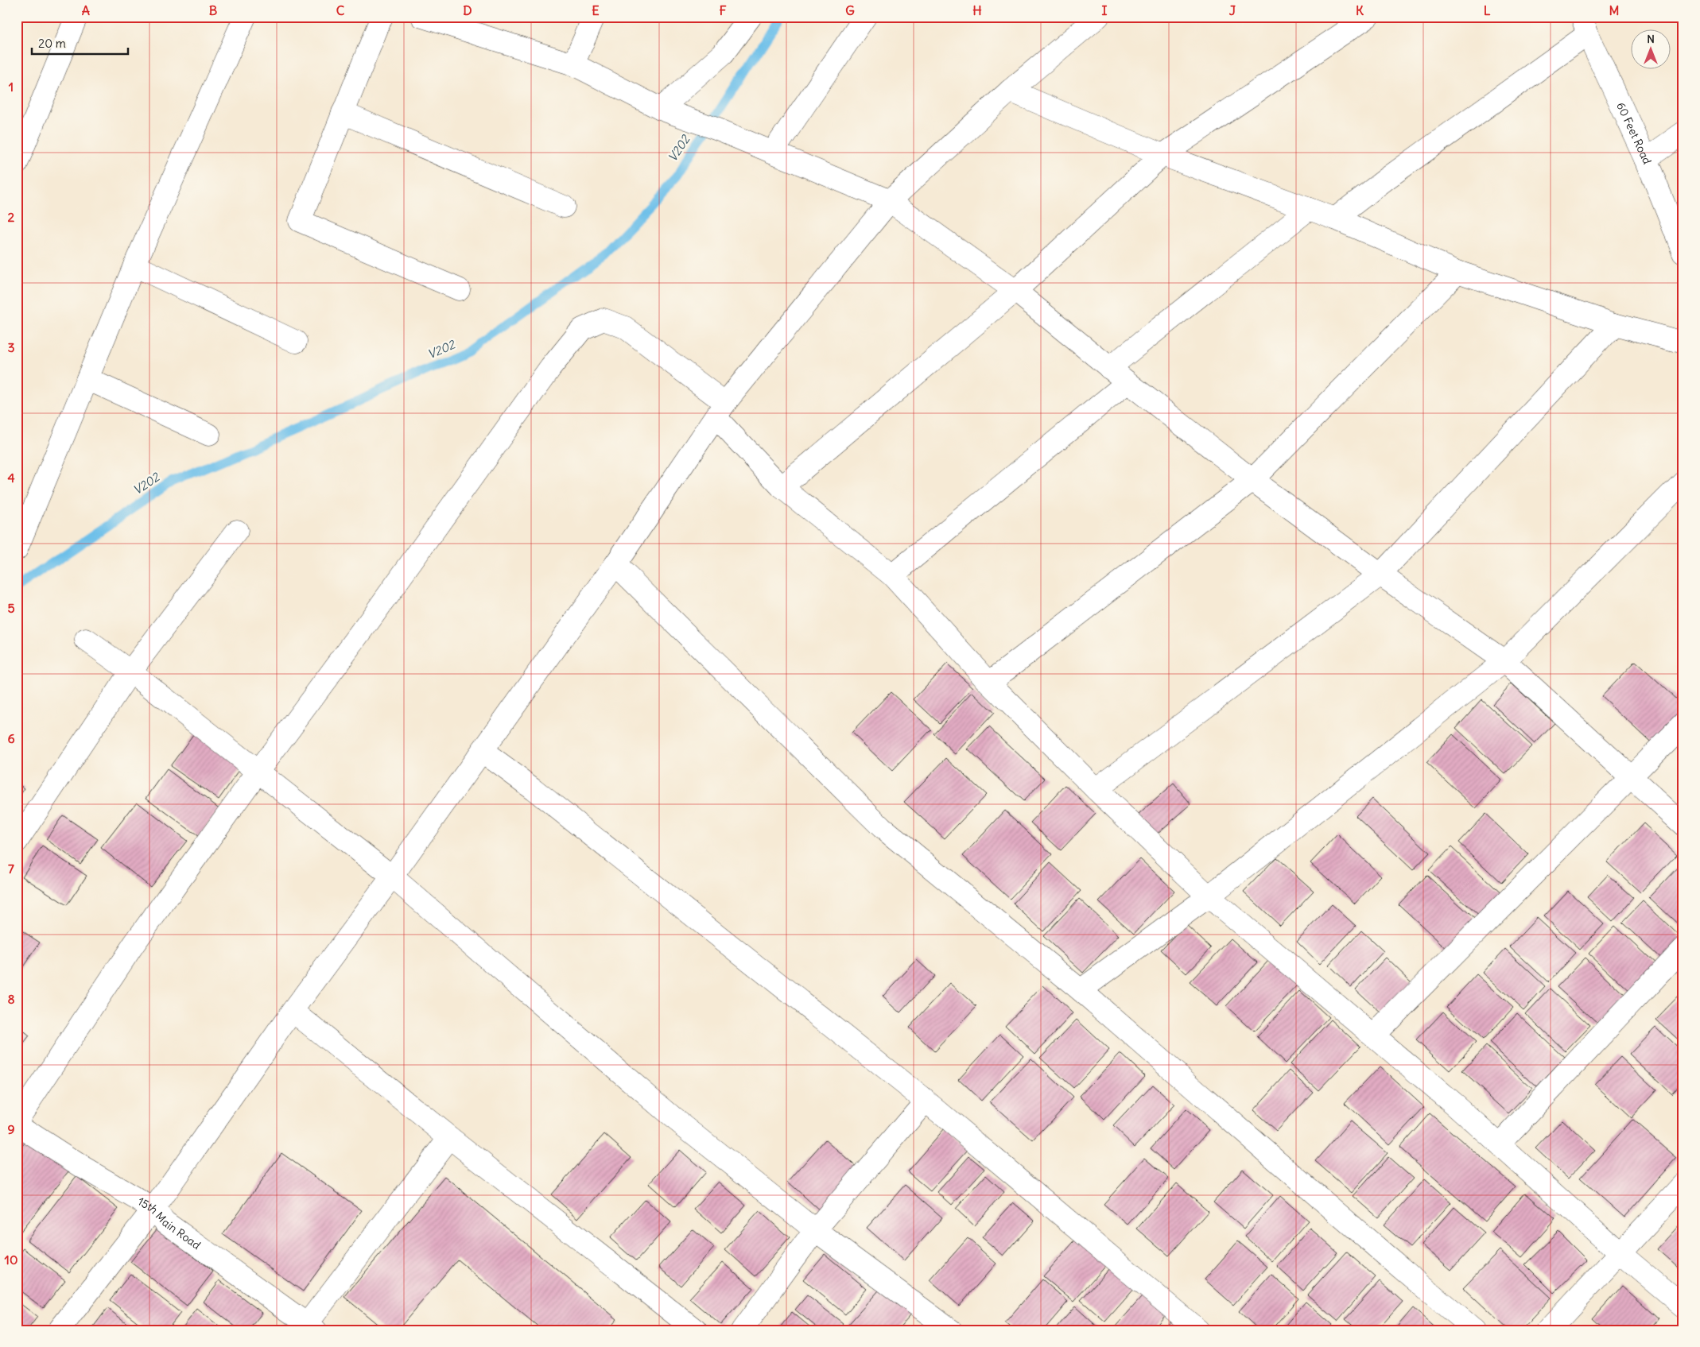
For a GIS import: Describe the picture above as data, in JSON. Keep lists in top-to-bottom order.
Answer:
{
  "streets": {
    "street": ["60 Feet Road", "15th Main Road"]
  },
  "water": ["V202"],
  "scale_bar": "20 m",
  "north": "top",
  "grid": {
    "columns": [
      "A",
      "B",
      "C",
      "D",
      "E",
      "F",
      "G",
      "H",
      "I",
      "J",
      "K",
      "L",
      "M"
    ],
    "rows": [
      "1",
      "2",
      "3",
      "4",
      "5",
      "6",
      "7",
      "8",
      "9",
      "10"
    ]
  }
}
